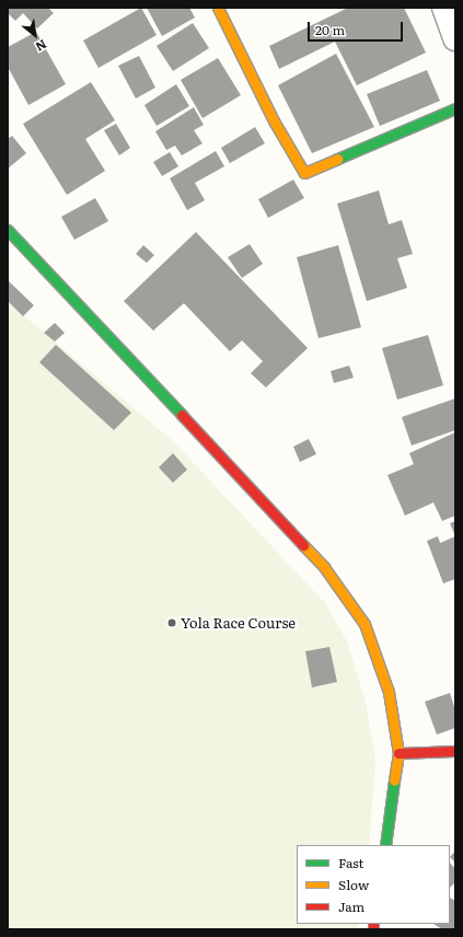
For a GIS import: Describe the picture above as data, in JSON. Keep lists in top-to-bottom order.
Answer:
{
  "places": ["Yola Race Course"],
  "legend": ["Fast", "Slow", "Jam"],
  "scale_bar": "20 m",
  "north": "bottom right"
}
